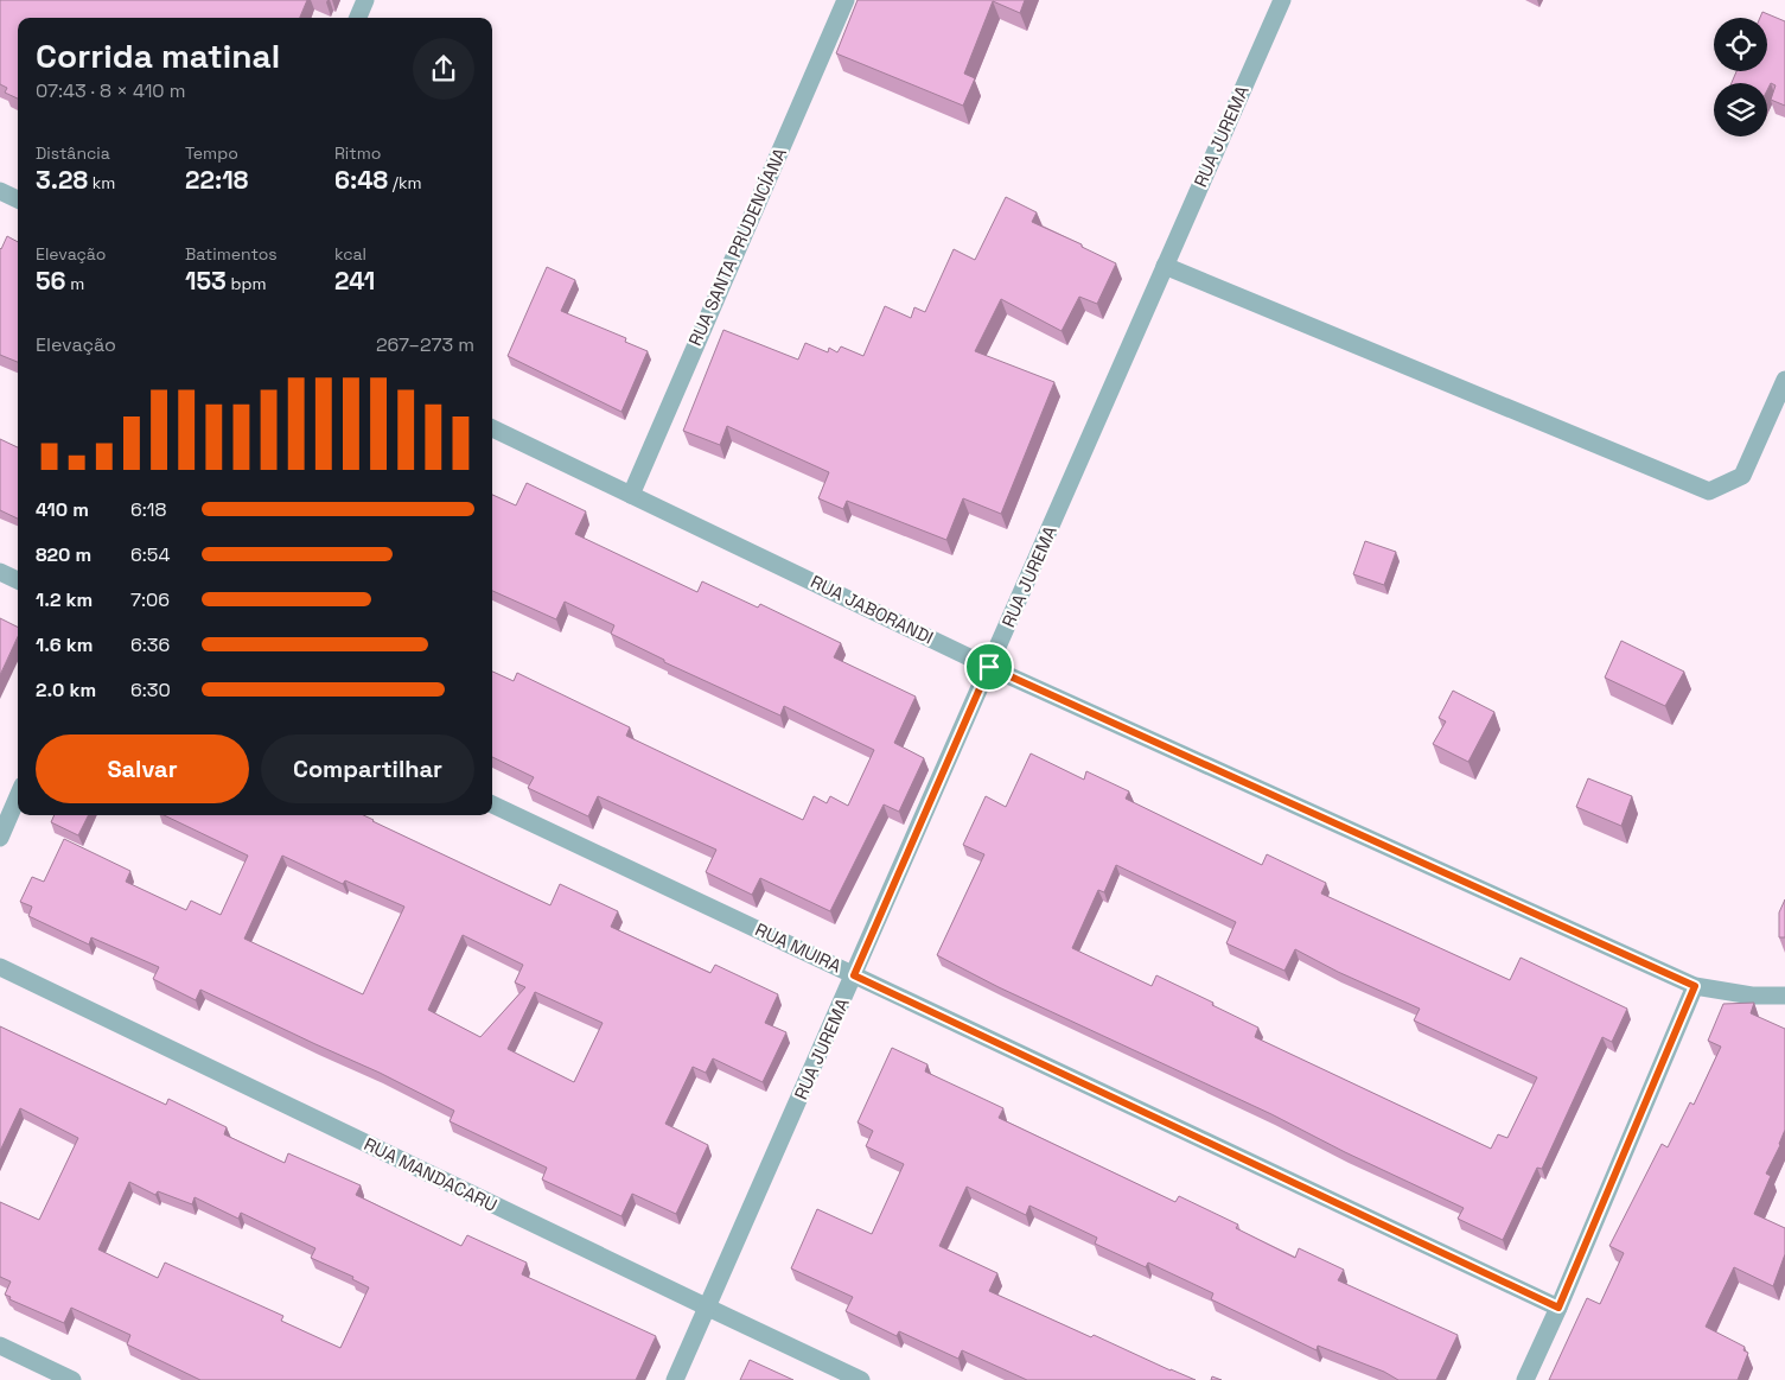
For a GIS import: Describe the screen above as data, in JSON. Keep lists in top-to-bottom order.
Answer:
{
  "streets": {
    "street": [
      "RUA JUREMA",
      "RUA SANTA PRUDENCÍANA",
      "RUA JABORANDI",
      "RUA MUIRA",
      "RUA MANDACARU"
    ]
  },
  "crossings": [
    ["RUA JUREMA", "RUA JABORANDI"],
    ["RUA JUREMA", "RUA MUIRA"],
    ["RUA JUREMA", "RUA MANDACARU"],
    ["RUA SANTA PRUDENCÍANA", "RUA JABORANDI"]
  ],
  "page": {
    "heading": ["Corrida matinal", "07:43 · 8 × 410 m"],
    "stats": [
      ["Distância", "3.28 km"],
      ["Tempo", "22:18"],
      ["Ritmo", "6:48 /km"],
      ["Elevação", "56 m"],
      ["Batimentos", "153 bpm"],
      ["kcal", "241"]
    ],
    "chart": ["Elevação", "267–273 m"],
    "list": [
      {
        "name": "410 m",
        "note": "6:18"
      },
      {
        "name": "820 m",
        "note": "6:54"
      },
      {
        "name": "1.2 km",
        "note": "7:06"
      },
      {
        "name": "1.6 km",
        "note": "6:36"
      },
      {
        "name": "2.0 km",
        "note": "6:30"
      }
    ],
    "buttons": ["Salvar", "Compartilhar"]
  }
}
